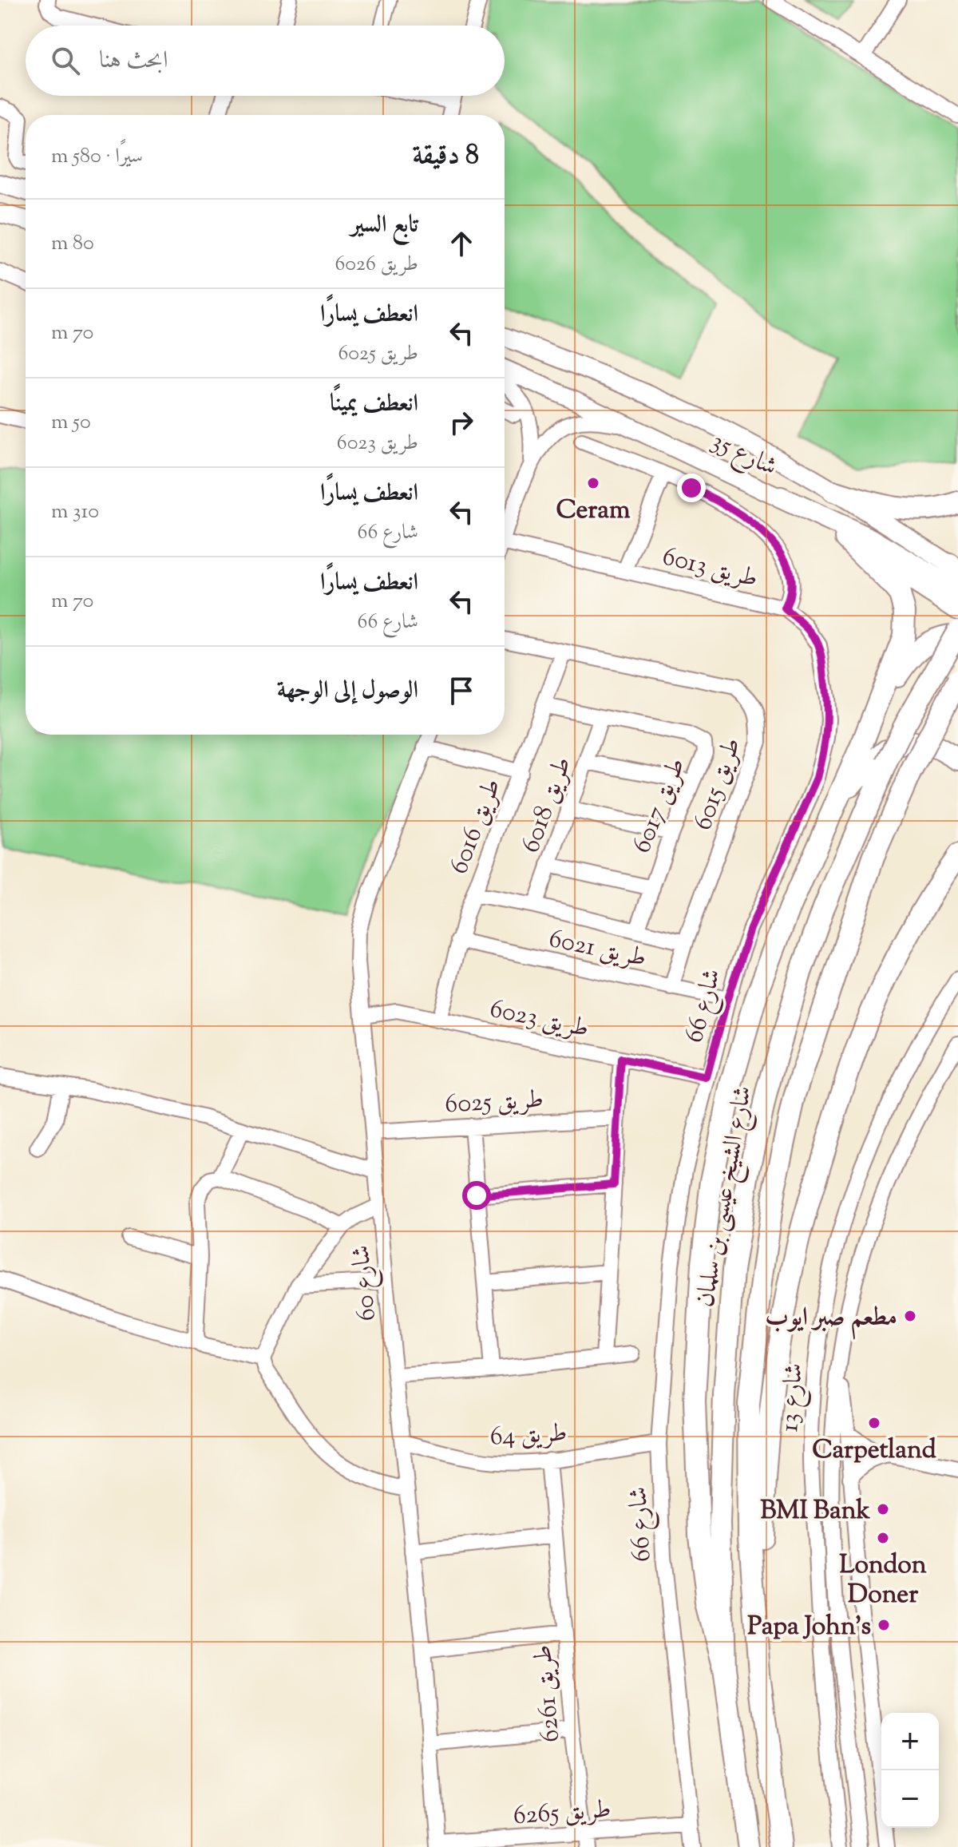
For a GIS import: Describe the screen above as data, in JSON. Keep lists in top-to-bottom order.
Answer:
{
  "streets": {
    "highway": ["شارع الشيخ عيسى بن سلمان"],
    "main road": ["شارع 35"],
    "street": [
      "طريق 6013",
      "طريق 6015",
      "طريق 6018",
      "طريق 6017",
      "طريق 6016",
      "طريق 6021",
      "شارع 66",
      "طريق 6023",
      "طريق 6025",
      "شارع 60",
      "شارع 13",
      "طريق 64",
      "طريق 6261",
      "طريق 6265"
    ]
  },
  "crossings": [
    ["طريق 6013", "شارع 66"],
    ["طريق 6015", "طريق 6016"],
    ["طريق 6015", "طريق 6021"],
    ["طريق 6018", "طريق 6017"],
    ["طريق 6017", "طريق 6016"],
    ["طريق 6016", "طريق 6021"],
    ["طريق 6016", "طريق 6023"],
    ["طريق 6021", "شارع 66"],
    ["شارع 66", "طريق 6023"],
    ["شارع 66", "طريق 64"],
    ["شارع 66", "طريق 6265"],
    ["طريق 6023", "شارع 60"],
    ["طريق 6025", "شارع 60"],
    ["شارع 60", "طريق 64"],
    ["شارع 60", "طريق 6265"],
    ["طريق 64", "طريق 6261"],
    ["طريق 6261", "طريق 6265"]
  ],
  "places": [
    "Ceram",
    "مطعم صبر ايوب",
    "Carpetland",
    "BMI Bank",
    "London Doner",
    "Papa John's"
  ],
  "page": {
    "search": "ابحث هنا",
    "heading": ["8 دقيقة", "سيرًا · 580 m"],
    "list": [
      ["تابع السير", "طريق 6026", "80 m"],
      ["انعطف يسارًا", "طريق 6025", "70 m"],
      ["انعطف يمينًا", "طريق 6023", "50 m"],
      ["انعطف يسارًا", "شارع 66", "310 m"],
      ["انعطف يسارًا", "شارع 66", "70 m"],
      "الوصول إلى الوجهة"
    ],
    "map_buttons": ["+", "−"]
  }
}
